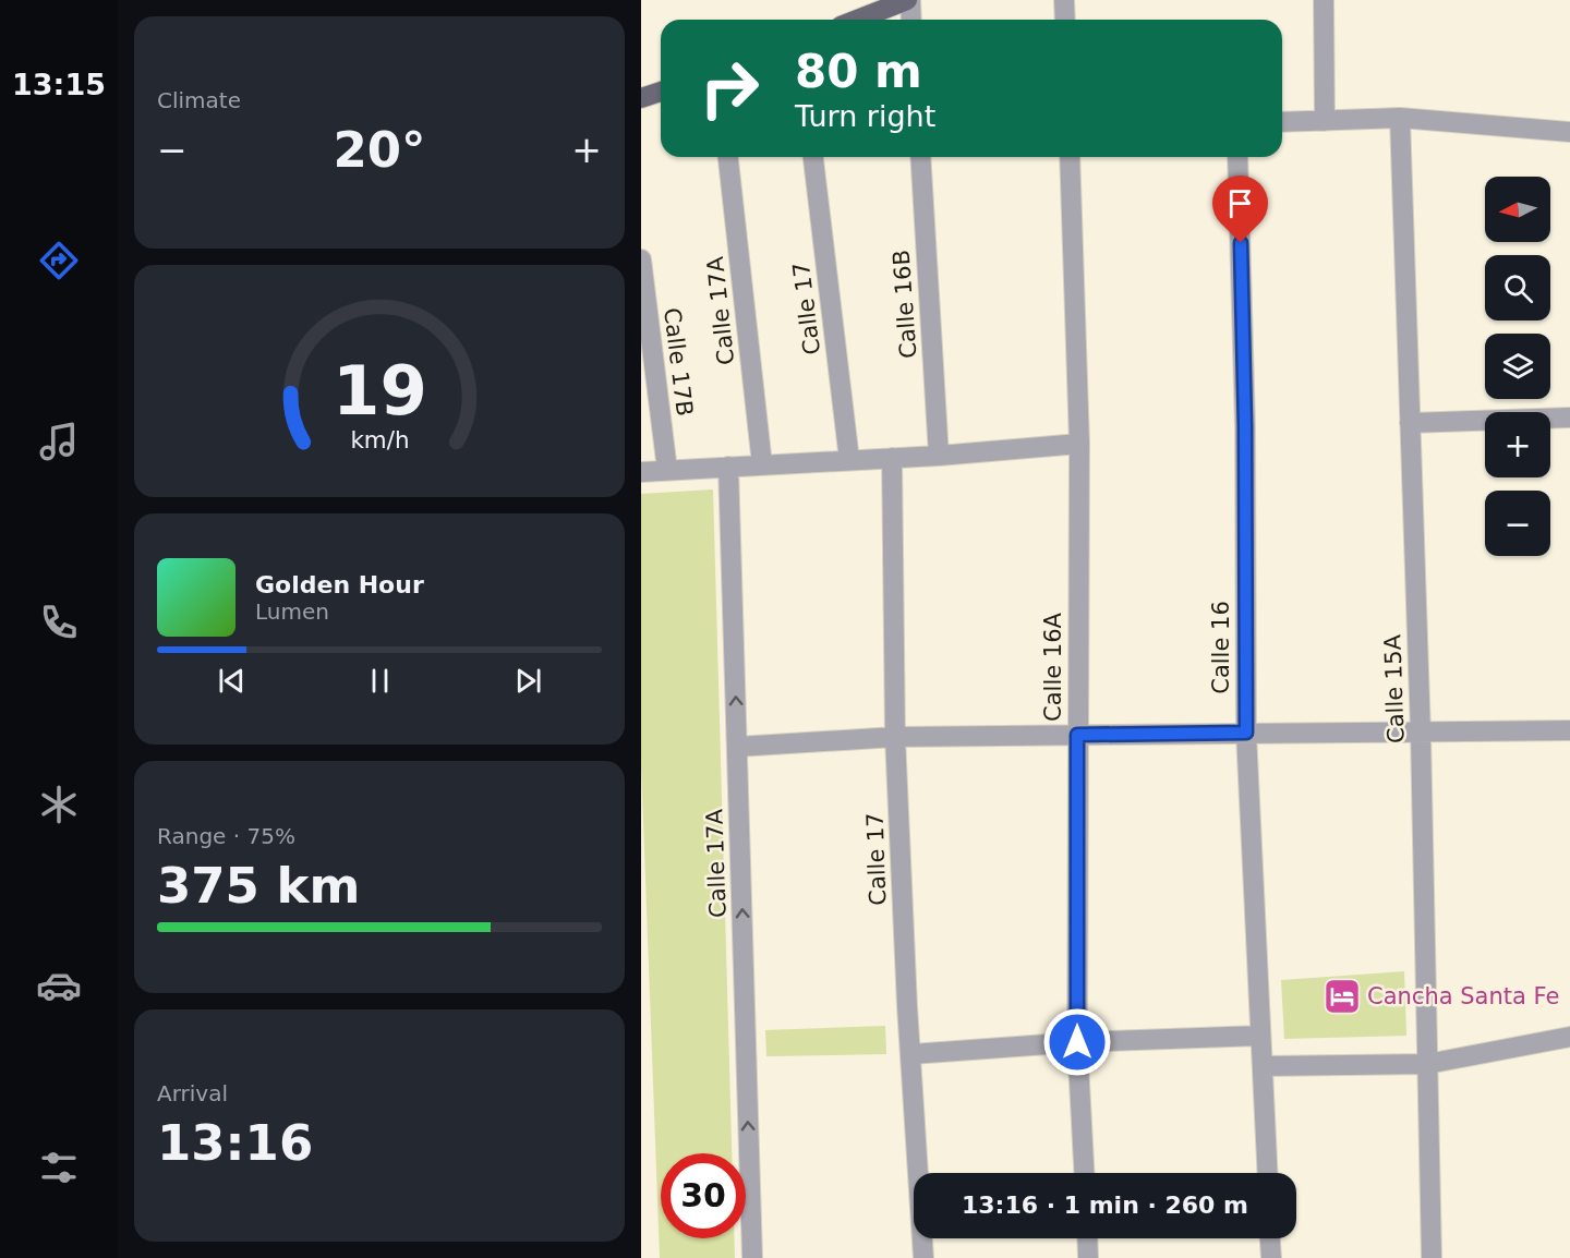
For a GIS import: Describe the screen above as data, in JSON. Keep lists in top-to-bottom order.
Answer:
{
  "streets": {
    "street": [
      "Calle 16B",
      "Calle 17",
      "Calle 17A",
      "Calle 17B",
      "Calle 16",
      "Calle 16A",
      "Calle 15A"
    ]
  },
  "one_way": ["Calle 17A"],
  "places": {
    "hotel": ["Cancha Santa Fe"]
  },
  "north": "left",
  "page": {
    "tabs": "13:15",
    "tile": [
      "Climate",
      ["Range · 75%", "375 km"],
      ["Arrival", "13:16"]
    ],
    "turn": ["80 m", "Turn right"],
    "heat": ["−", "20°", "+"],
    "map_buttons": ["+", "−"],
    "song": ["Golden Hour", "Lumen"],
    "limit": "30",
    "trip": "13:16 · 1 min · 260 m",
    "gauge": ["19", "km/h"]
  }
}
